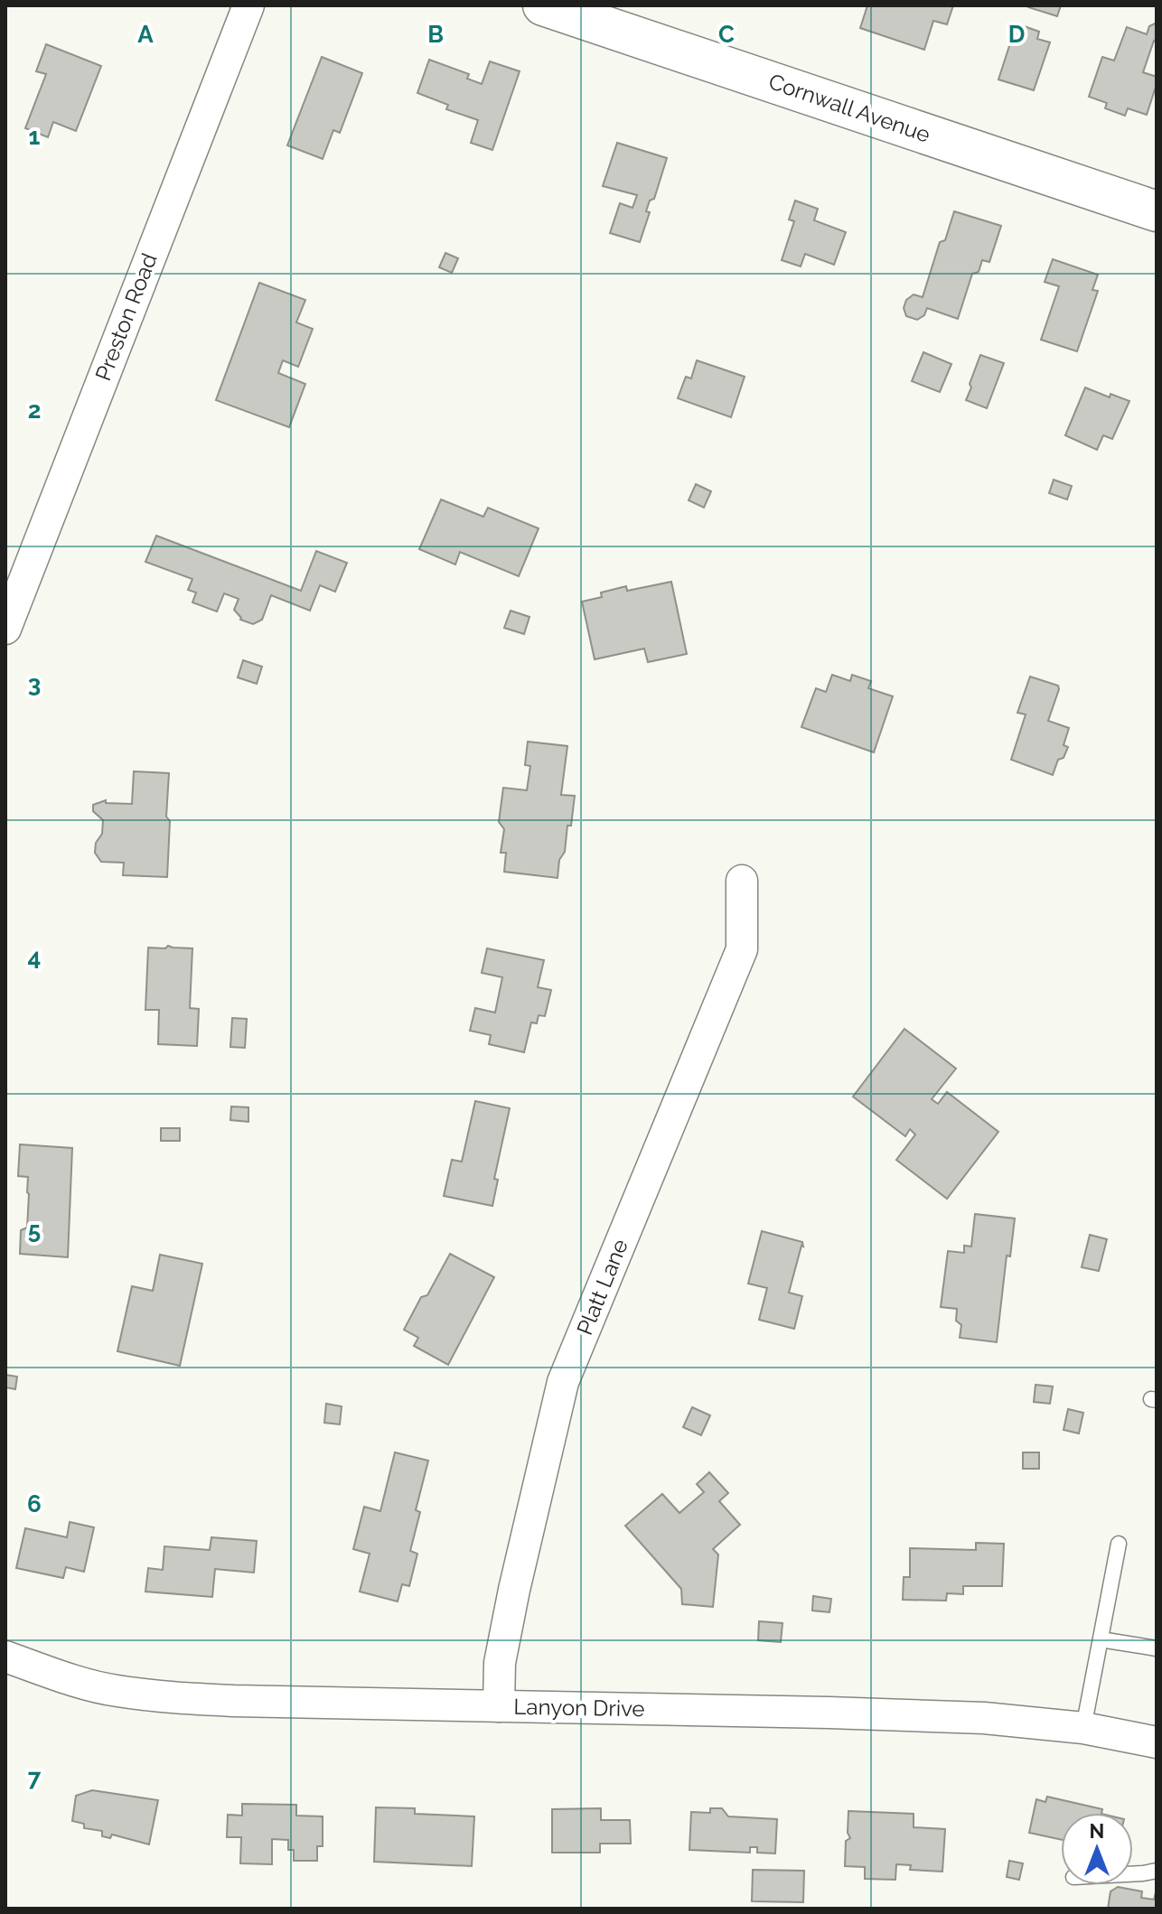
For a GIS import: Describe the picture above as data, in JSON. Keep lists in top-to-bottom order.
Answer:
{
  "streets": {
    "street": [
      "Cornwall Avenue",
      "Preston Road",
      "Platt Lane",
      "Lanyon Drive"
    ]
  },
  "crossings": [
    ["Platt Lane", "Lanyon Drive"]
  ],
  "north": "top",
  "grid": {
    "columns": [
      "A",
      "B",
      "C",
      "D"
    ],
    "rows": [
      "1",
      "2",
      "3",
      "4",
      "5",
      "6",
      "7"
    ]
  }
}
